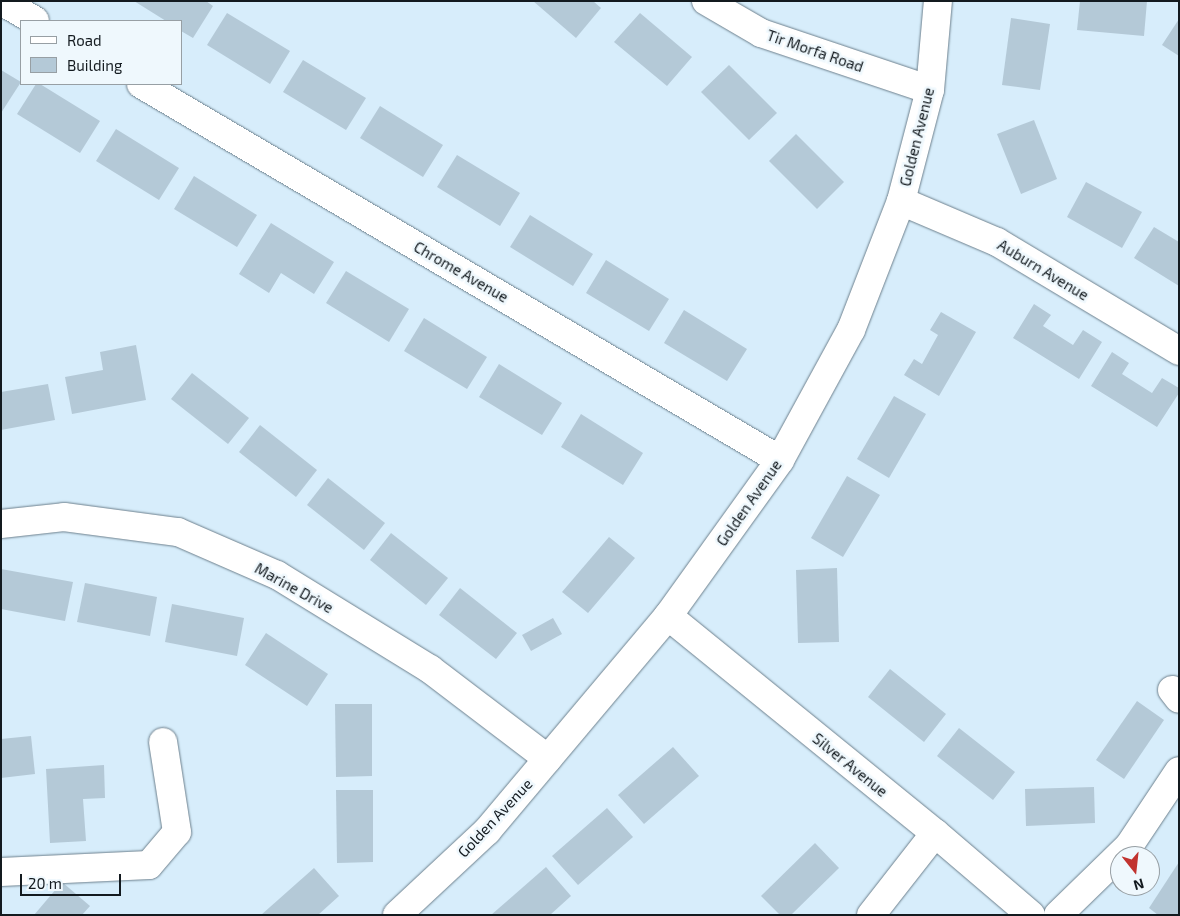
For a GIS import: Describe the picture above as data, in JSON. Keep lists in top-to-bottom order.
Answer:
{
  "streets": {
    "street": [
      "Tir Morfa Road",
      "Golden Avenue",
      "Auburn Avenue",
      "Chrome Avenue",
      "Marine Drive",
      "Silver Avenue"
    ]
  },
  "crossings": [
    ["Tir Morfa Road", "Golden Avenue"],
    ["Golden Avenue", "Auburn Avenue"],
    ["Golden Avenue", "Chrome Avenue"],
    ["Golden Avenue", "Marine Drive"],
    ["Golden Avenue", "Silver Avenue"]
  ],
  "legend": ["Road", "Building"],
  "scale_bar": "20 m",
  "north": "bottom"
}
